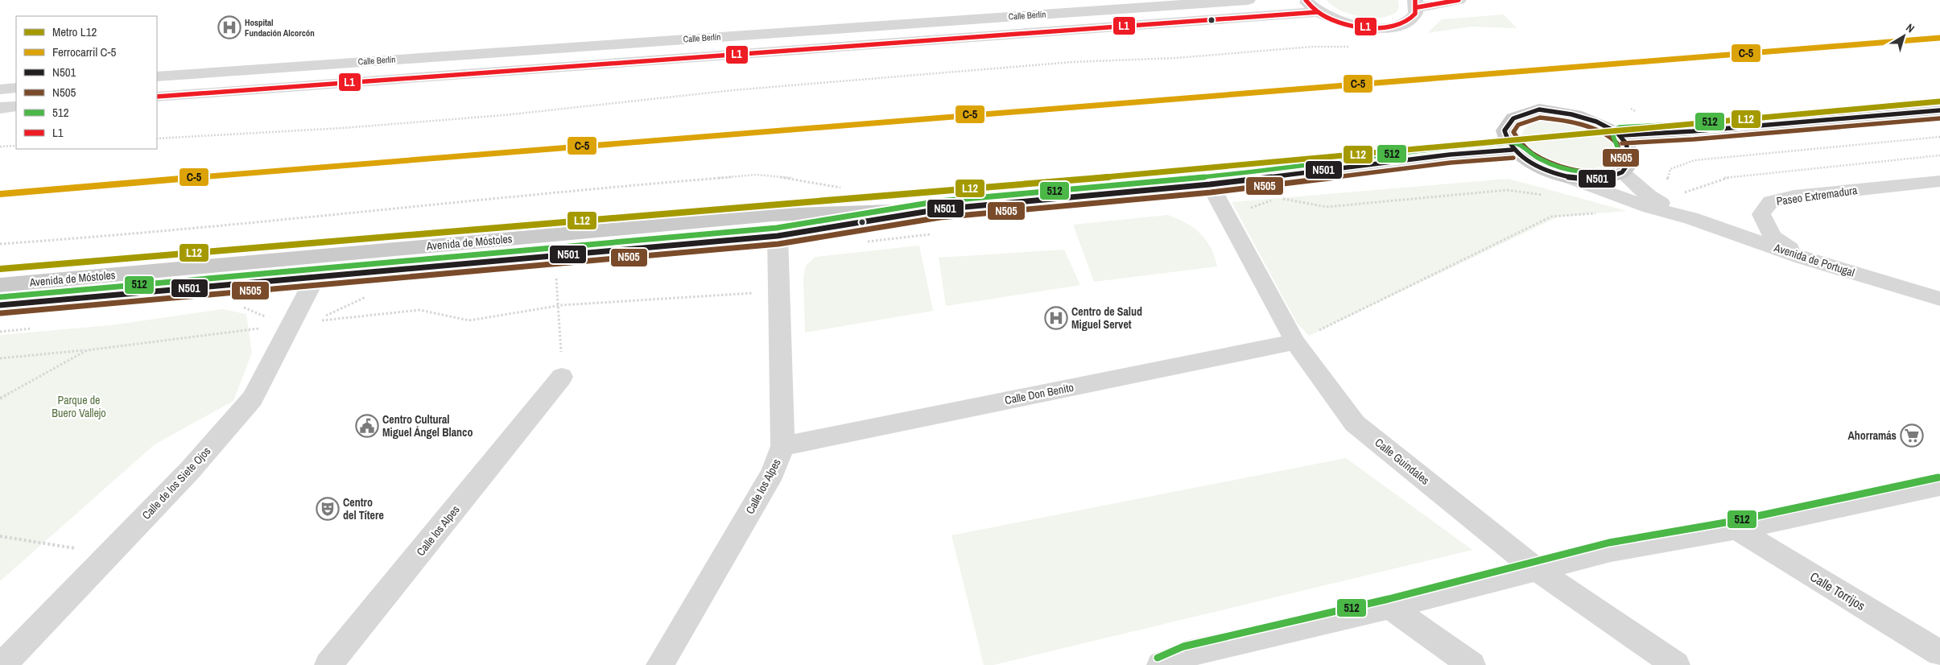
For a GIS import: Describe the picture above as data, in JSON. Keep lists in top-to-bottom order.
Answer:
{
  "streets": {
    "main road": ["Avenida de Móstoles"],
    "street": [
      "Calle Berlín",
      "Paseo Extremadura",
      "Avenida de Portugal",
      "Calle Don Benito",
      "Calle Guindales",
      "Calle de los Siete Ojos",
      "Calle los Alpes",
      "Calle Torrijos"
    ]
  },
  "crossings": [
    ["Paseo Extremadura", "Avenida de Portugal"],
    ["Avenida de Móstoles", "Calle Guindales"],
    ["Avenida de Móstoles", "Calle de los Siete Ojos"],
    ["Avenida de Móstoles", "Calle los Alpes"],
    ["Calle Don Benito", "Calle Guindales"],
    ["Calle Don Benito", "Calle los Alpes"]
  ],
  "parks": ["Parque de Buero Vallejo"],
  "places": {
    "hospital": ["Hospital Fundación Alcorcón", "Centro de Salud Miguel Servet"],
    "public building": ["Centro Cultural Miguel Ángel Blanco"],
    "supermarket": ["Ahorramás"],
    "theatre": ["Centro del Títere"]
  },
  "lines": [
    "transit line L1",
    "rail line C-5",
    "metro line L12",
    "transit line 512",
    "transit line N501",
    "transit line N505"
  ],
  "legend": [
    "Metro L12",
    "Ferrocarril C-5",
    "N501",
    "N505",
    "512",
    "L1"
  ],
  "north": "top right"
}
